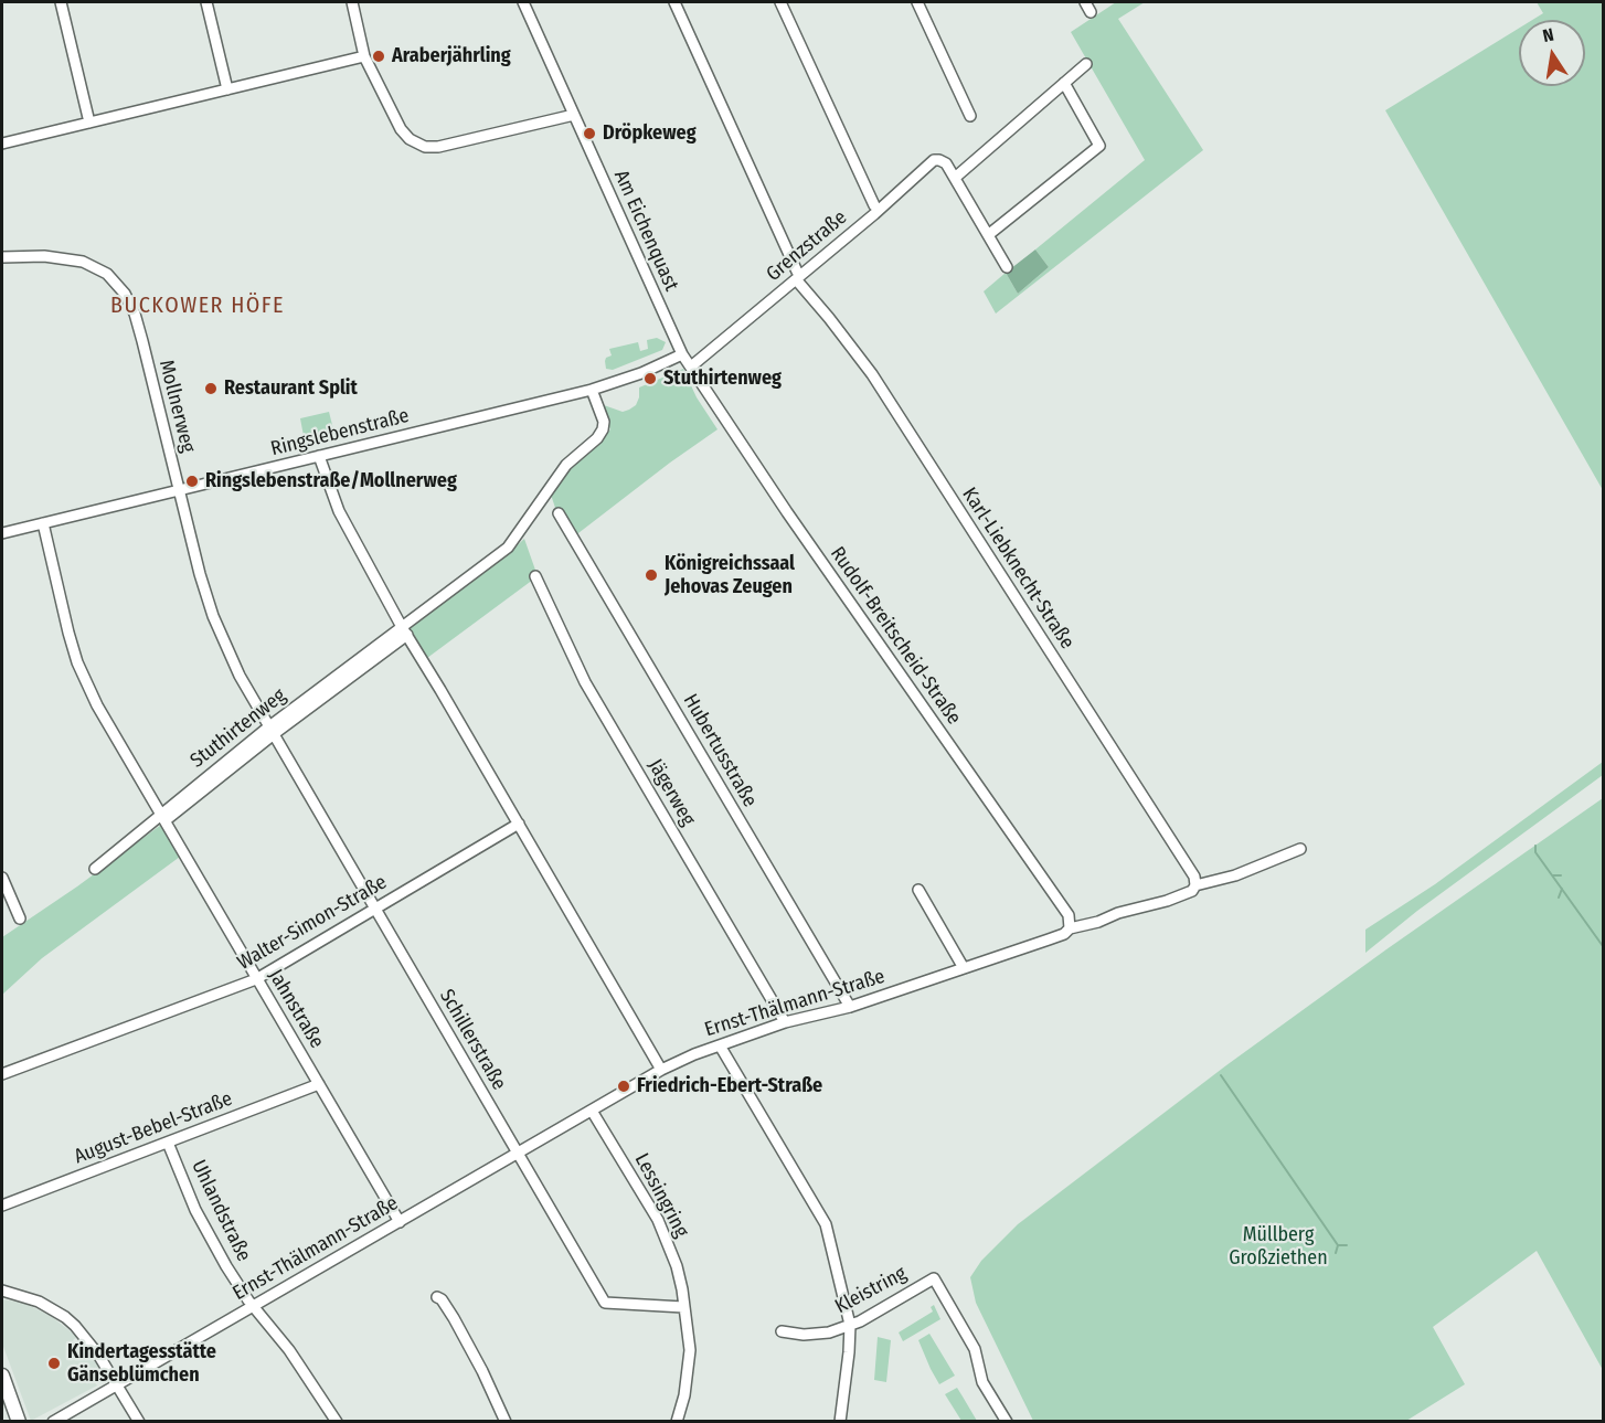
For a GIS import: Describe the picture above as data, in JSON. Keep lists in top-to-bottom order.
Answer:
{
  "streets": {
    "street": [
      "Am Eichenquast",
      "Grenzstraße",
      "Mollnerweg",
      "Ringslebenstraße",
      "Karl-Liebknecht-Straße",
      "Rudolf-Breitscheid-Straße",
      "Stuthirtenweg",
      "Hubertusstraße",
      "Jägerweg",
      "Walter-Simon-Straße",
      "Ernst-Thälmann-Straße",
      "Jahnstraße",
      "Schillerstraße",
      "August-Bebel-Straße",
      "Lessingring",
      "Uhlandstraße",
      "Kleistring"
    ]
  },
  "crossings": [
    ["Am Eichenquast", "Grenzstraße"],
    ["Am Eichenquast", "Ringslebenstraße"],
    ["Am Eichenquast", "Rudolf-Breitscheid-Straße"],
    ["Grenzstraße", "Karl-Liebknecht-Straße"],
    ["Grenzstraße", "Rudolf-Breitscheid-Straße"],
    ["Mollnerweg", "Ringslebenstraße"],
    ["Mollnerweg", "Stuthirtenweg"],
    ["Mollnerweg", "Schillerstraße"],
    ["Ringslebenstraße", "Stuthirtenweg"],
    ["Ringslebenstraße", "Jahnstraße"],
    ["Karl-Liebknecht-Straße", "Ernst-Thälmann-Straße"],
    ["Rudolf-Breitscheid-Straße", "Ernst-Thälmann-Straße"],
    ["Stuthirtenweg", "Jahnstraße"],
    ["Stuthirtenweg", "Schillerstraße"],
    ["Hubertusstraße", "Ernst-Thälmann-Straße"],
    ["Jägerweg", "Ernst-Thälmann-Straße"],
    ["Walter-Simon-Straße", "Jahnstraße"],
    ["Walter-Simon-Straße", "Schillerstraße"],
    ["Ernst-Thälmann-Straße", "Jahnstraße"],
    ["Ernst-Thälmann-Straße", "Schillerstraße"],
    ["Ernst-Thälmann-Straße", "Lessingring"],
    ["Ernst-Thälmann-Straße", "Uhlandstraße"],
    ["Jahnstraße", "August-Bebel-Straße"],
    ["Schillerstraße", "Lessingring"],
    ["August-Bebel-Straße", "Uhlandstraße"]
  ],
  "districts": ["BUCKOWER HÖFE"],
  "parks": ["Müllberg Großziethen"],
  "places": [
    "Araberjährling",
    "Dröpkeweg",
    "Stuthirtenweg",
    "Restaurant Split",
    "Ringslebenstraße/Mollnerweg",
    "Königreichssaal Jehovas Zeugen",
    "Friedrich-Ebert-Straße",
    "Kindertagesstätte Gänseblümchen"
  ],
  "north": "top"
}
